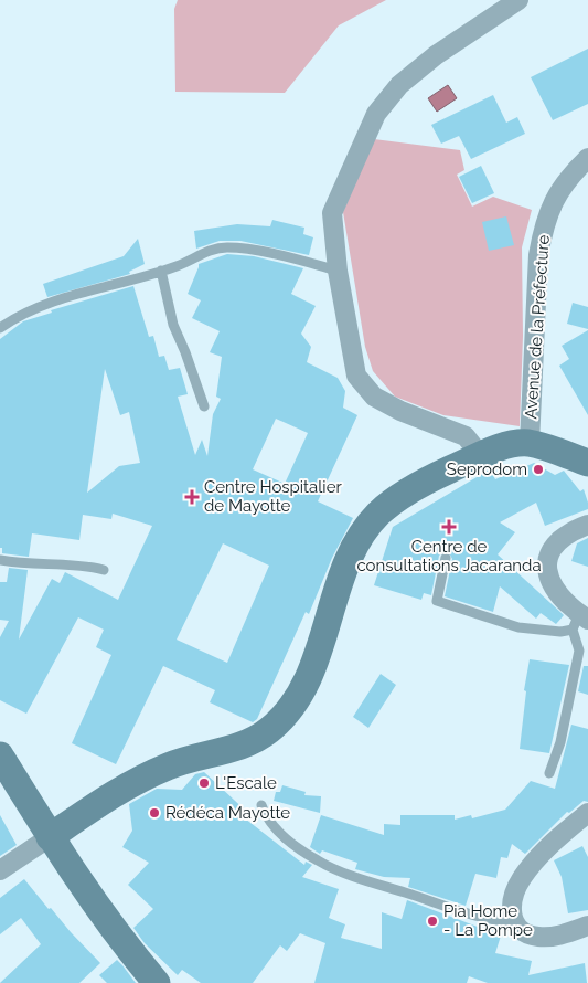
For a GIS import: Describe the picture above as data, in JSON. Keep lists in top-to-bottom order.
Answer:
{
  "streets": {
    "street": ["Avenue de la Préfecture"]
  },
  "places": {
    "other": [
      "Seprodom",
      "L'Escale",
      "Rédéca Mayotte",
      "Pia Home - La Pompe"
    ],
    "health": ["Centre Hospitalier de Mayotte", "Centre de consultations Jacaranda"]
  }
}
